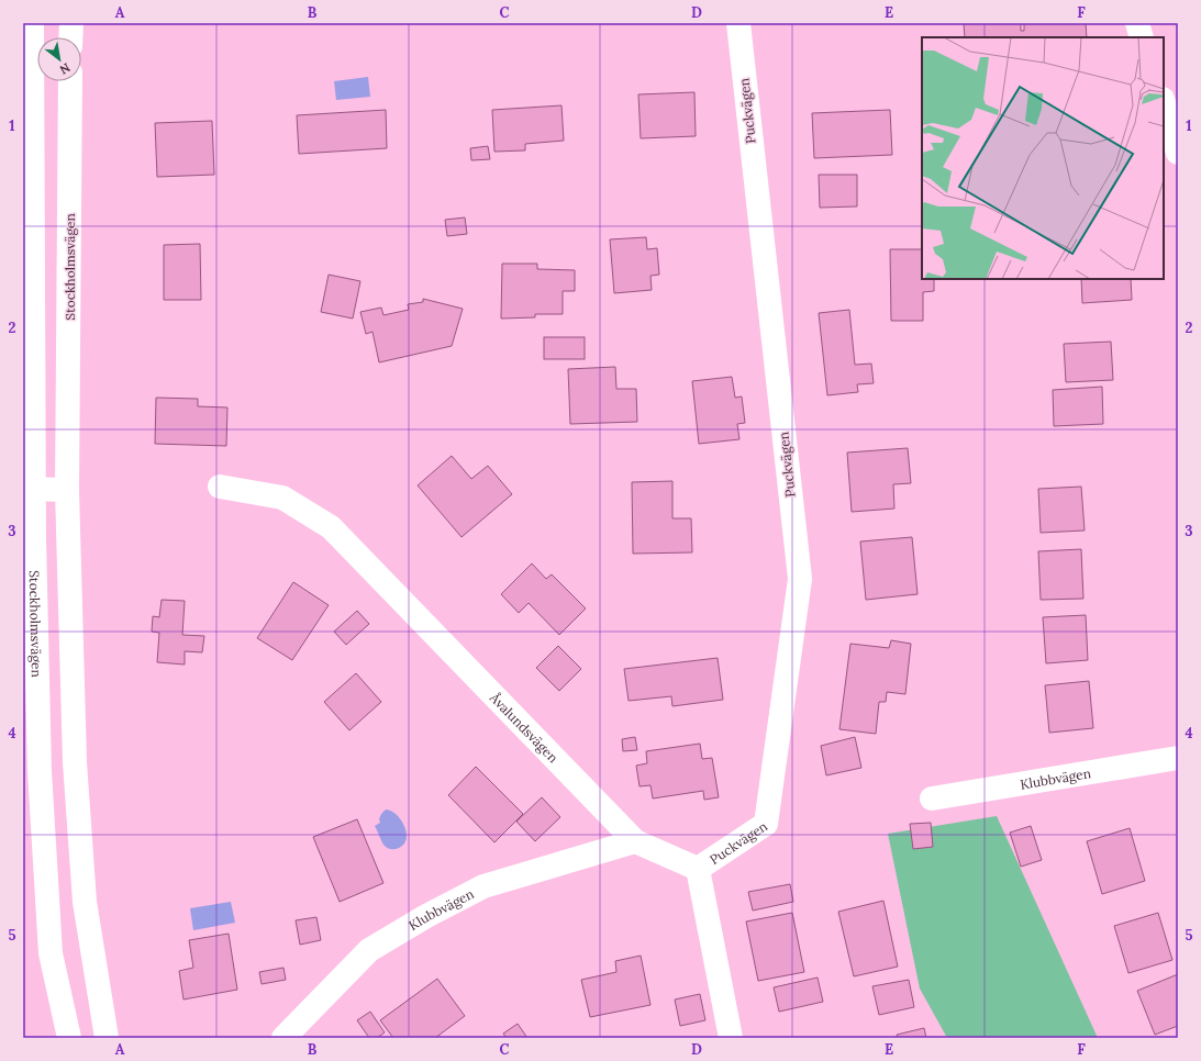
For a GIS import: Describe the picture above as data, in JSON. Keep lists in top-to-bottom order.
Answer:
{
  "streets": {
    "street": [
      "Puckvägen",
      "Stockholmsvägen",
      "Åvalundsvägen",
      "Klubbvägen"
    ]
  },
  "crossings": [
    ["Puckvägen", "Åvalundsvägen"],
    ["Åvalundsvägen", "Klubbvägen"]
  ],
  "north": "bottom right",
  "grid": {
    "columns": [
      "A",
      "B",
      "C",
      "D",
      "E",
      "F"
    ],
    "rows": [
      "1",
      "2",
      "3",
      "4",
      "5"
    ]
  }
}
